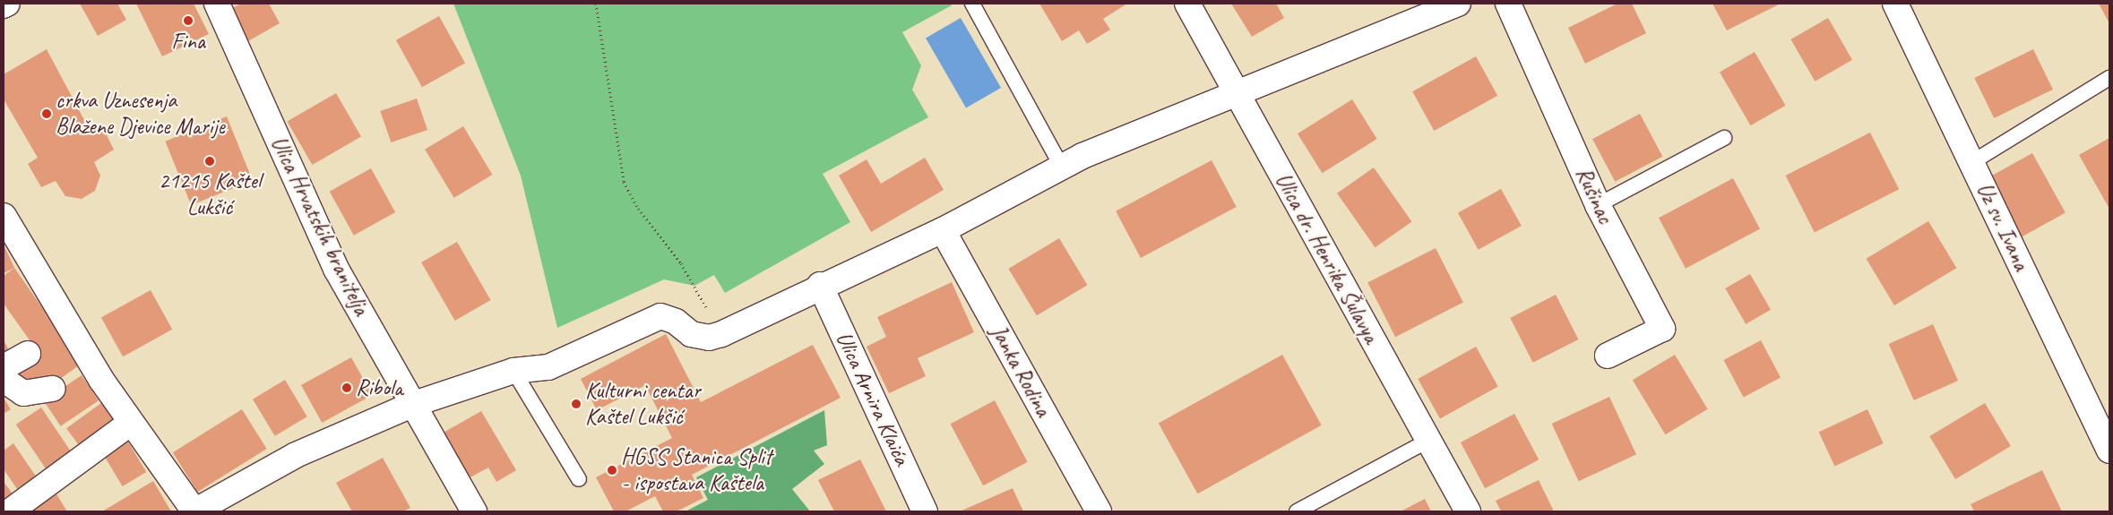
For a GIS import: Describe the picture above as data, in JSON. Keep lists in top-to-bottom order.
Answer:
{
  "streets": {
    "street": [
      "Rušinac",
      "Ulica Hrvatskih branitelja",
      "Uz sv. Ivana",
      "Ulica dr. Henrika Šulavya",
      "Janka Rodina",
      "Ulica Arnira Klaića"
    ]
  },
  "places": [
    "Fina",
    "crkva Uznesenja Blažene Djevice Marije",
    "21215 Kaštel Lukšić",
    "Ribola",
    "Kulturni centar Kaštel Lukšić",
    "HGSS Stanica Split - ispostava Kaštela"
  ]
}
